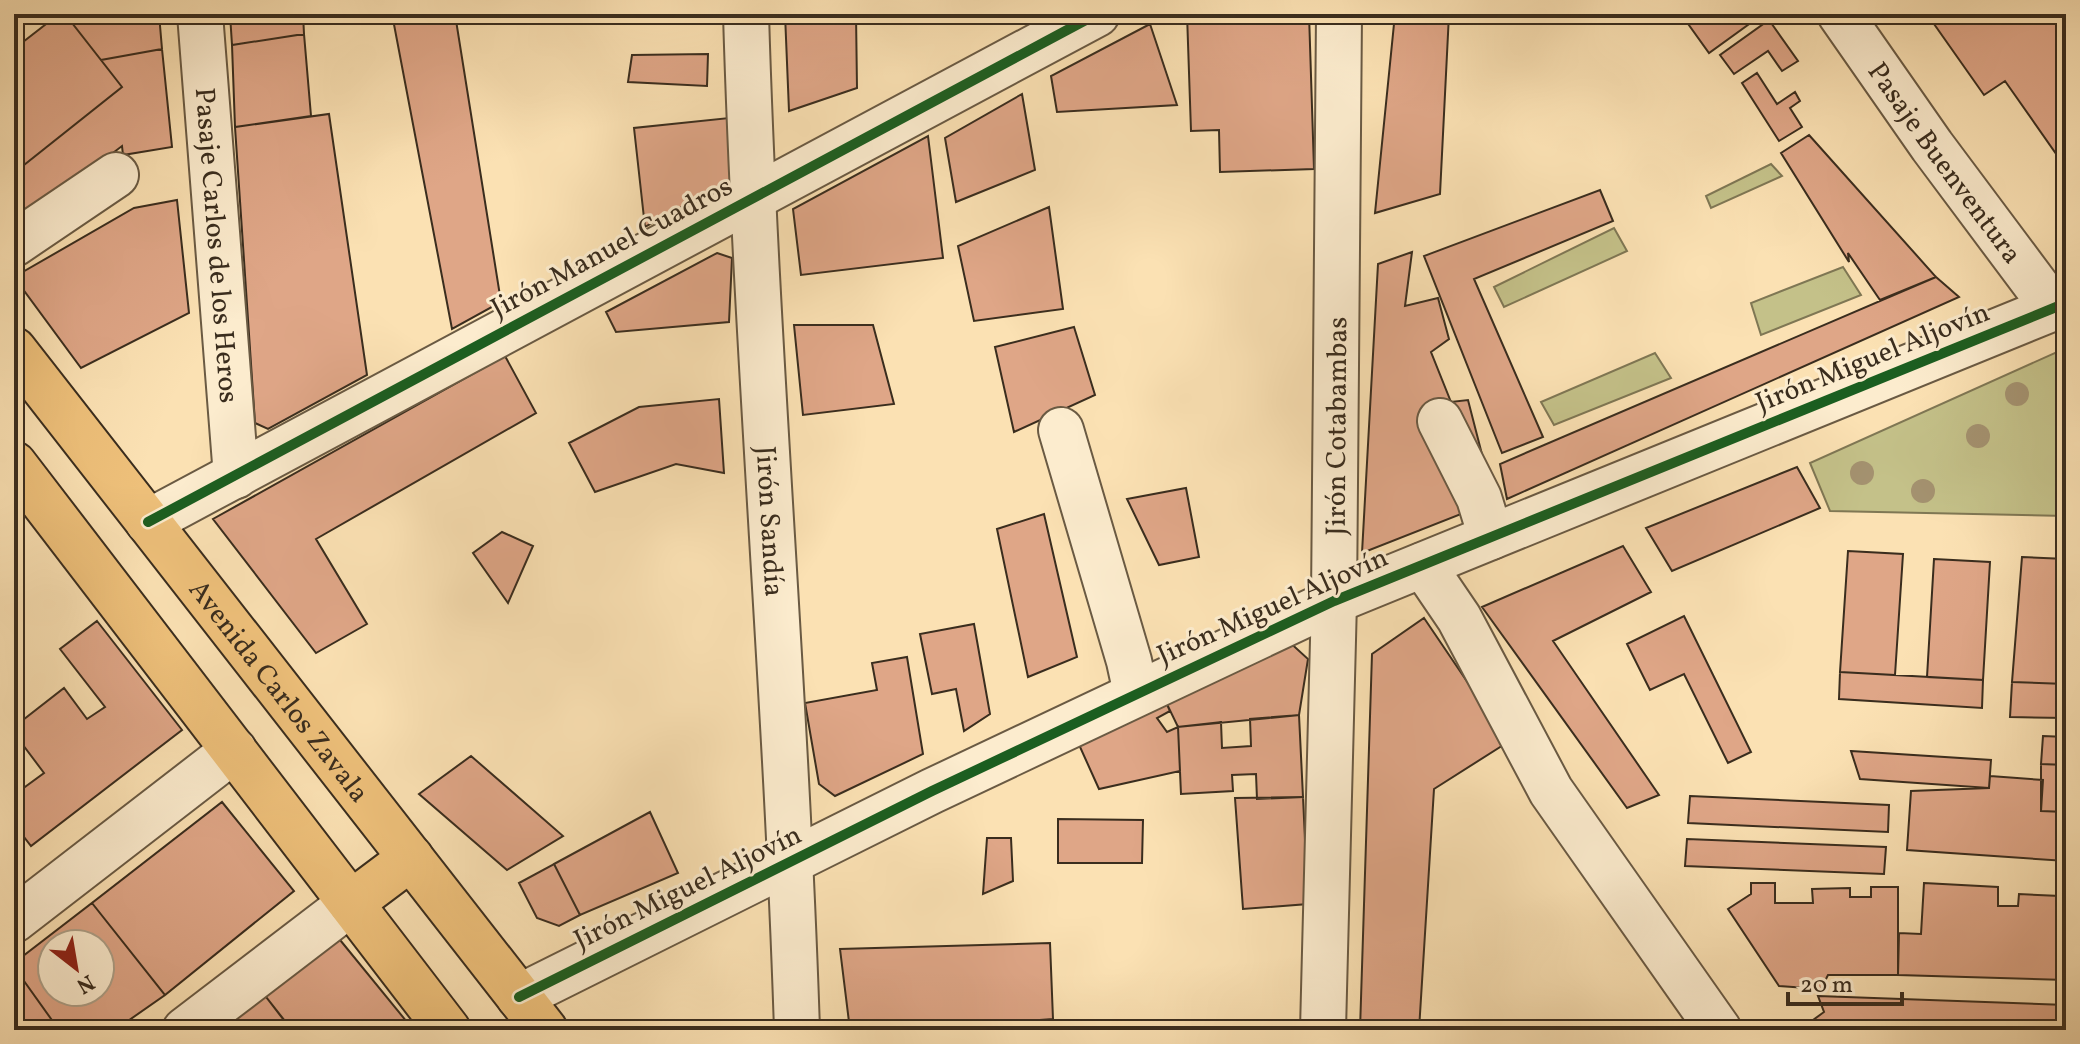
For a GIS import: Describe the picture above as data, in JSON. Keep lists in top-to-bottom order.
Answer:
{
  "streets": {
    "main road": ["Avenida Carlos Zavala"],
    "street": [
      "Pasaje Buenventura",
      "Pasaje Carlos de los Heros",
      "Jirón Manuel Cuadros",
      "Jirón Miguel Aljovín",
      "Jirón Cotabambas",
      "Jirón Sandía"
    ]
  },
  "crossings": [
    ["Pasaje Buenventura", "Jirón Miguel Aljovín"],
    ["Pasaje Carlos de los Heros", "Jirón Manuel Cuadros"],
    ["Jirón Manuel Cuadros", "Jirón Sandía"],
    ["Jirón Manuel Cuadros", "Avenida Carlos Zavala"],
    ["Jirón Miguel Aljovín", "Jirón Cotabambas"],
    ["Jirón Miguel Aljovín", "Jirón Sandía"],
    ["Jirón Miguel Aljovín", "Avenida Carlos Zavala"]
  ],
  "scale_bar": "20 m",
  "north": "bottom right"
}
